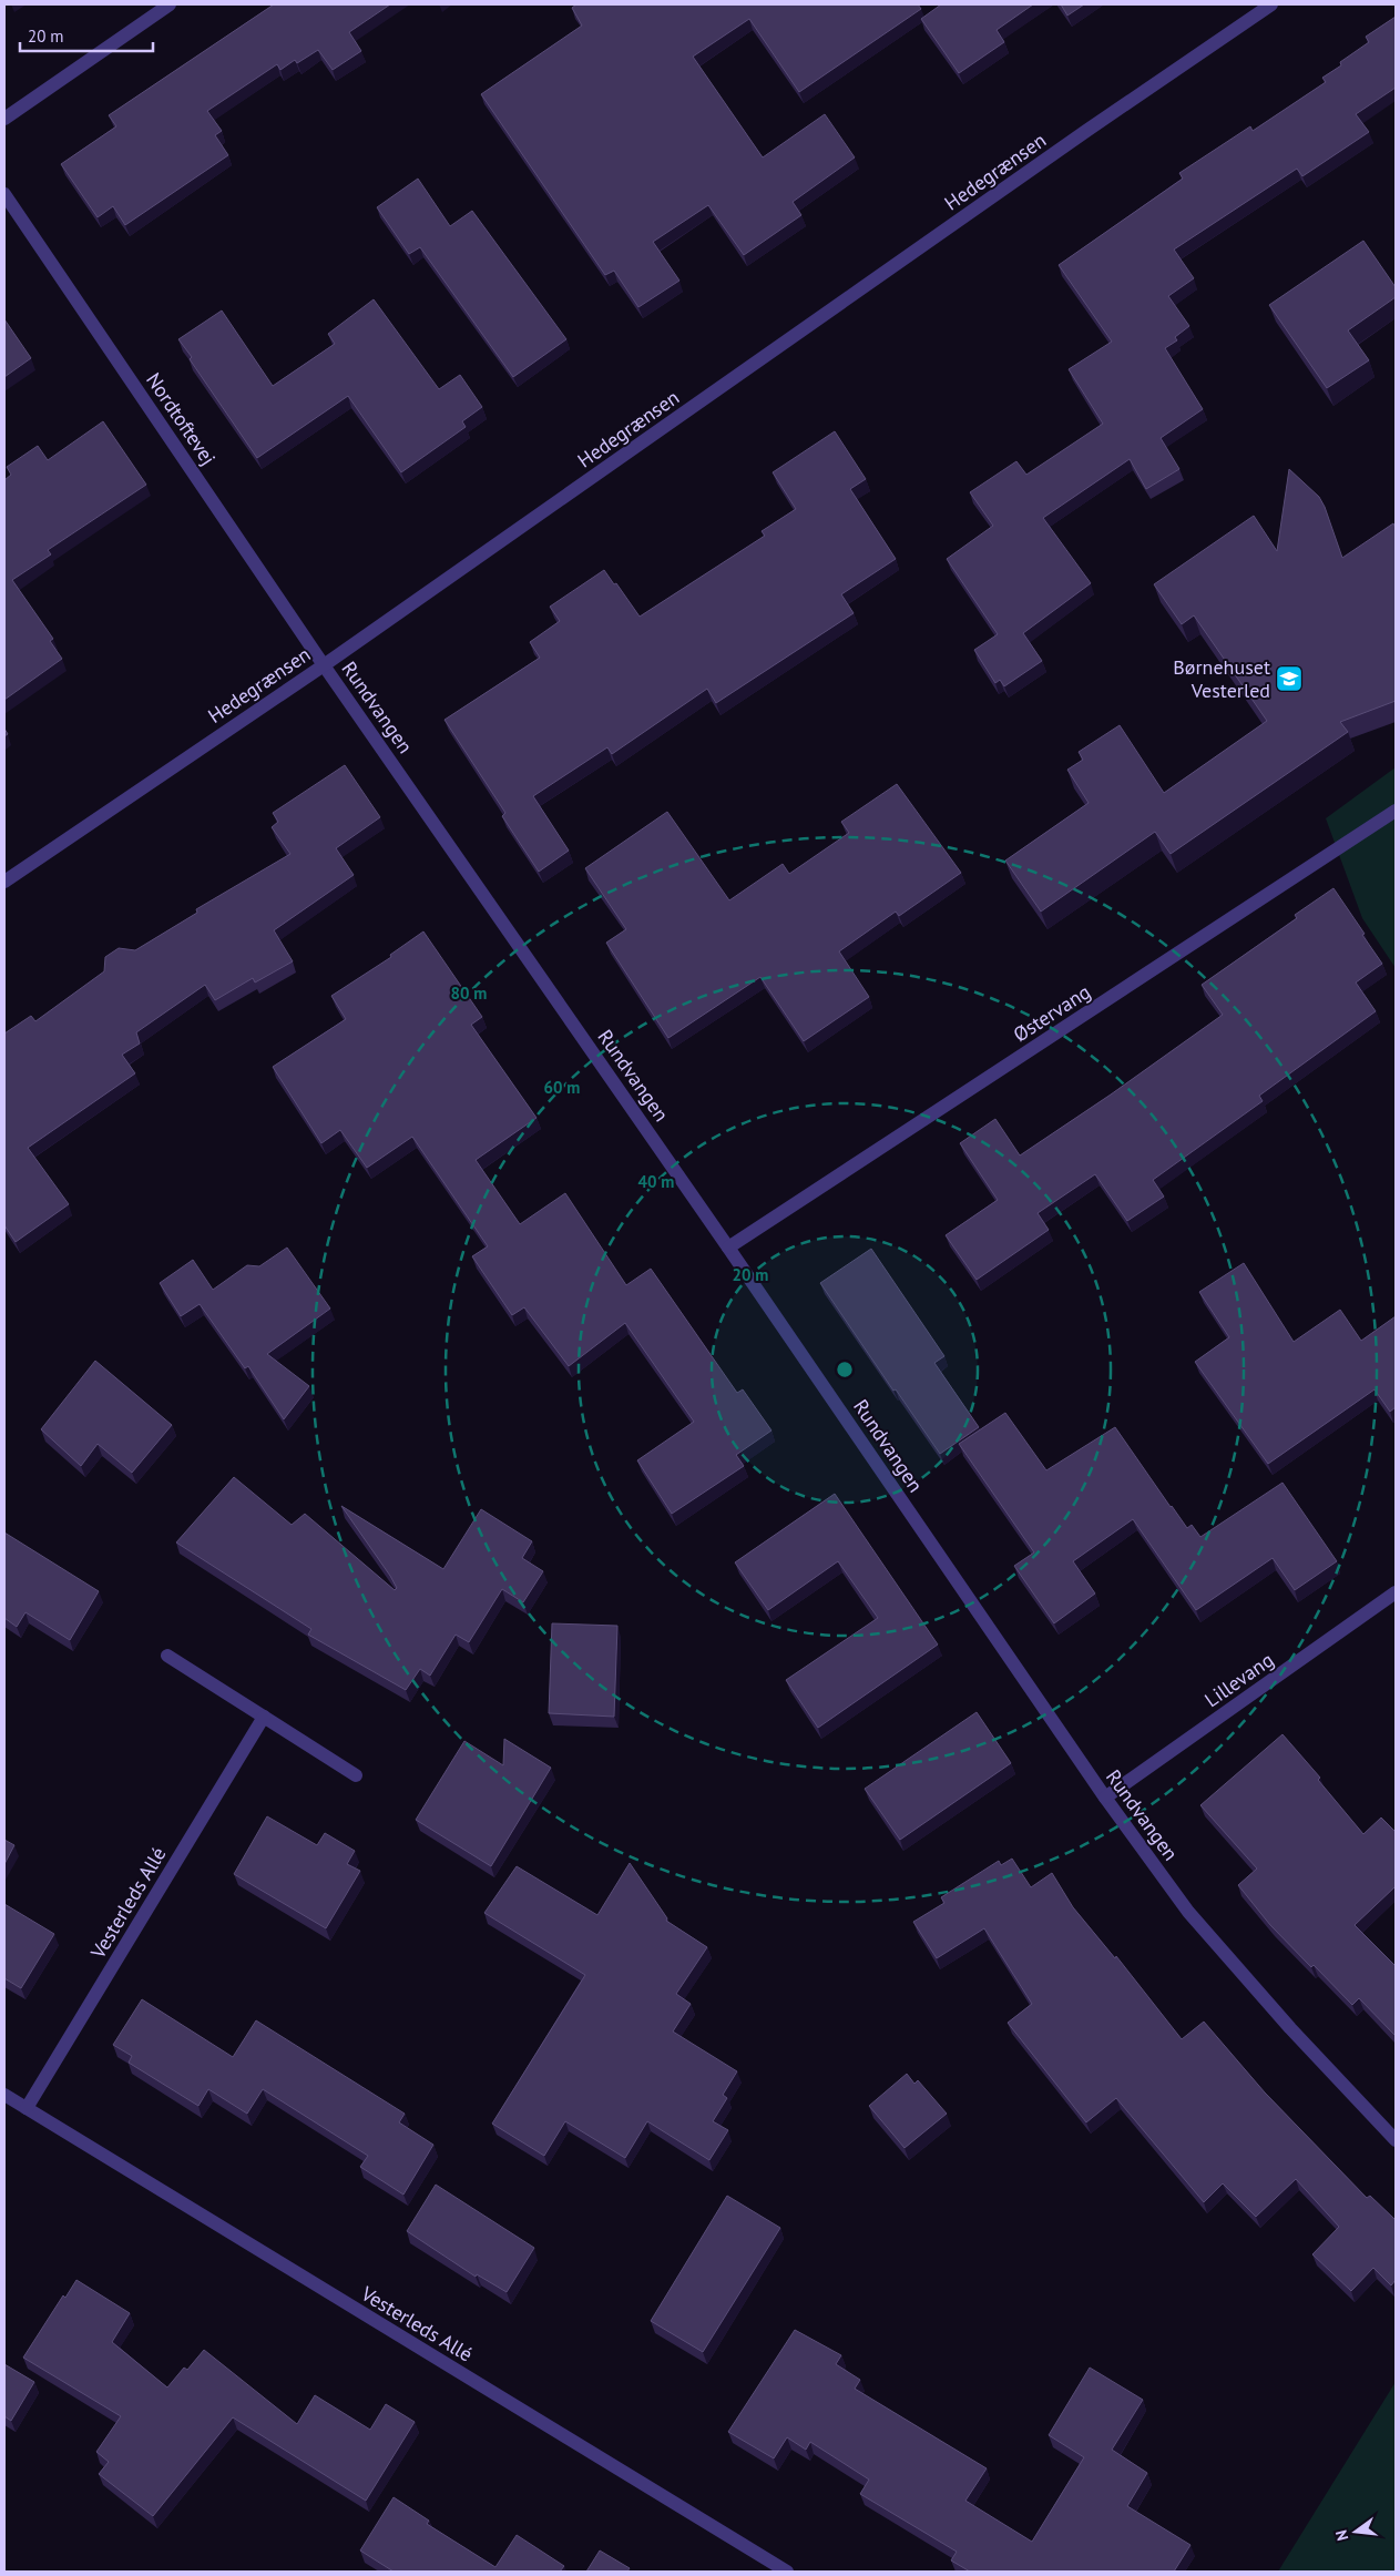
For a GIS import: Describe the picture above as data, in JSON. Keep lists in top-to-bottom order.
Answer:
{
  "streets": {
    "street": [
      "Hedegrænsen",
      "Nordtoftevej",
      "Rundvangen",
      "Østervang",
      "Lillevang",
      "Vesterleds Allé"
    ]
  },
  "crossings": [
    ["Hedegrænsen", "Nordtoftevej"],
    ["Hedegrænsen", "Rundvangen"],
    ["Nordtoftevej", "Rundvangen"],
    ["Rundvangen", "Østervang"],
    ["Rundvangen", "Lillevang"]
  ],
  "places": {
    "school or university": ["Børnehuset Vesterled"]
  },
  "scale_bar": "20 m",
  "north": "left",
  "rings": [
    "80 m",
    "60 m",
    "40 m",
    "20 m"
  ]
}
